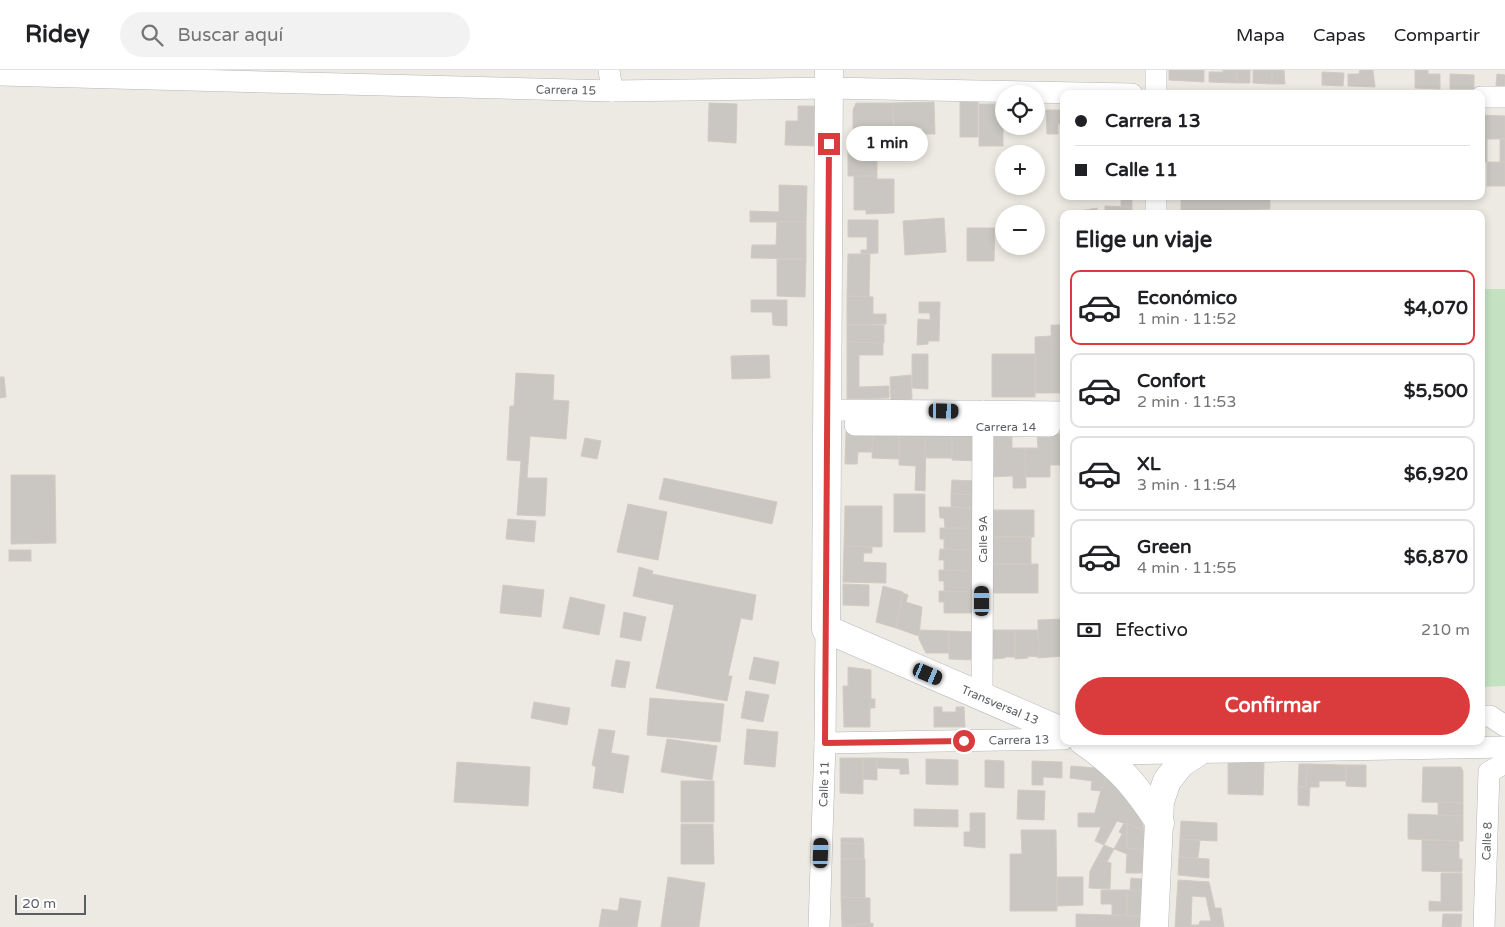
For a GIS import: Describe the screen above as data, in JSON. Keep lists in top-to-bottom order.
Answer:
{
  "streets": {
    "street": [
      "Carrera 15",
      "Carrera 14",
      "Calle 9A",
      "Transversal 13",
      "Carrera 13",
      "Calle 11",
      "Calle 8"
    ]
  },
  "crossings": [
    ["Carrera 15", "Calle 11"],
    ["Carrera 14", "Calle 9A"],
    ["Calle 9A", "Transversal 13"],
    ["Transversal 13", "Calle 11"],
    ["Carrera 13", "Calle 11"]
  ],
  "scale_bar": "20 m",
  "page": {
    "header": "Ridey",
    "search": "Buscar aquí",
    "nav": ["Mapa", "Capas", "Compartir"],
    "map_buttons": ["+", "−"],
    "banner": ["Carrera 13", "Calle 11"],
    "bubble": "1 min",
    "heading": "Elige un viaje",
    "list": [
      {
        "name": "Económico",
        "note": "1 min · 11:52",
        "value": "$4,070"
      },
      {
        "name": "Confort",
        "note": "2 min · 11:53",
        "value": "$5,500"
      },
      {
        "name": "XL",
        "note": "3 min · 11:54",
        "value": "$6,920"
      },
      {
        "name": "Green",
        "note": "4 min · 11:55",
        "value": "$6,870"
      }
    ],
    "pay": ["Efectivo", "210 m"],
    "buttons": "Confirmar",
    "scale": "20 m"
  }
}
